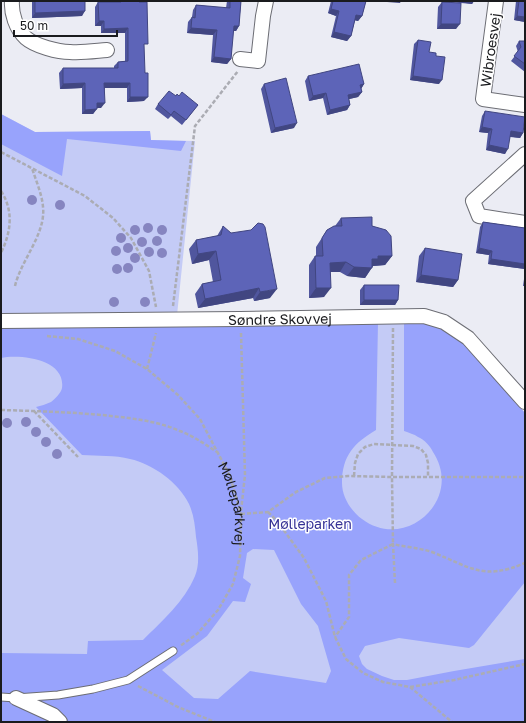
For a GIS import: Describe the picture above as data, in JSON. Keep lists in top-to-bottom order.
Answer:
{
  "streets": {
    "street": ["Wibroesvej", "Søndre Skovvej"],
    "path": ["Mølleparkvej"]
  },
  "parks": ["Mølleparken"],
  "scale_bar": "50 m"
}
